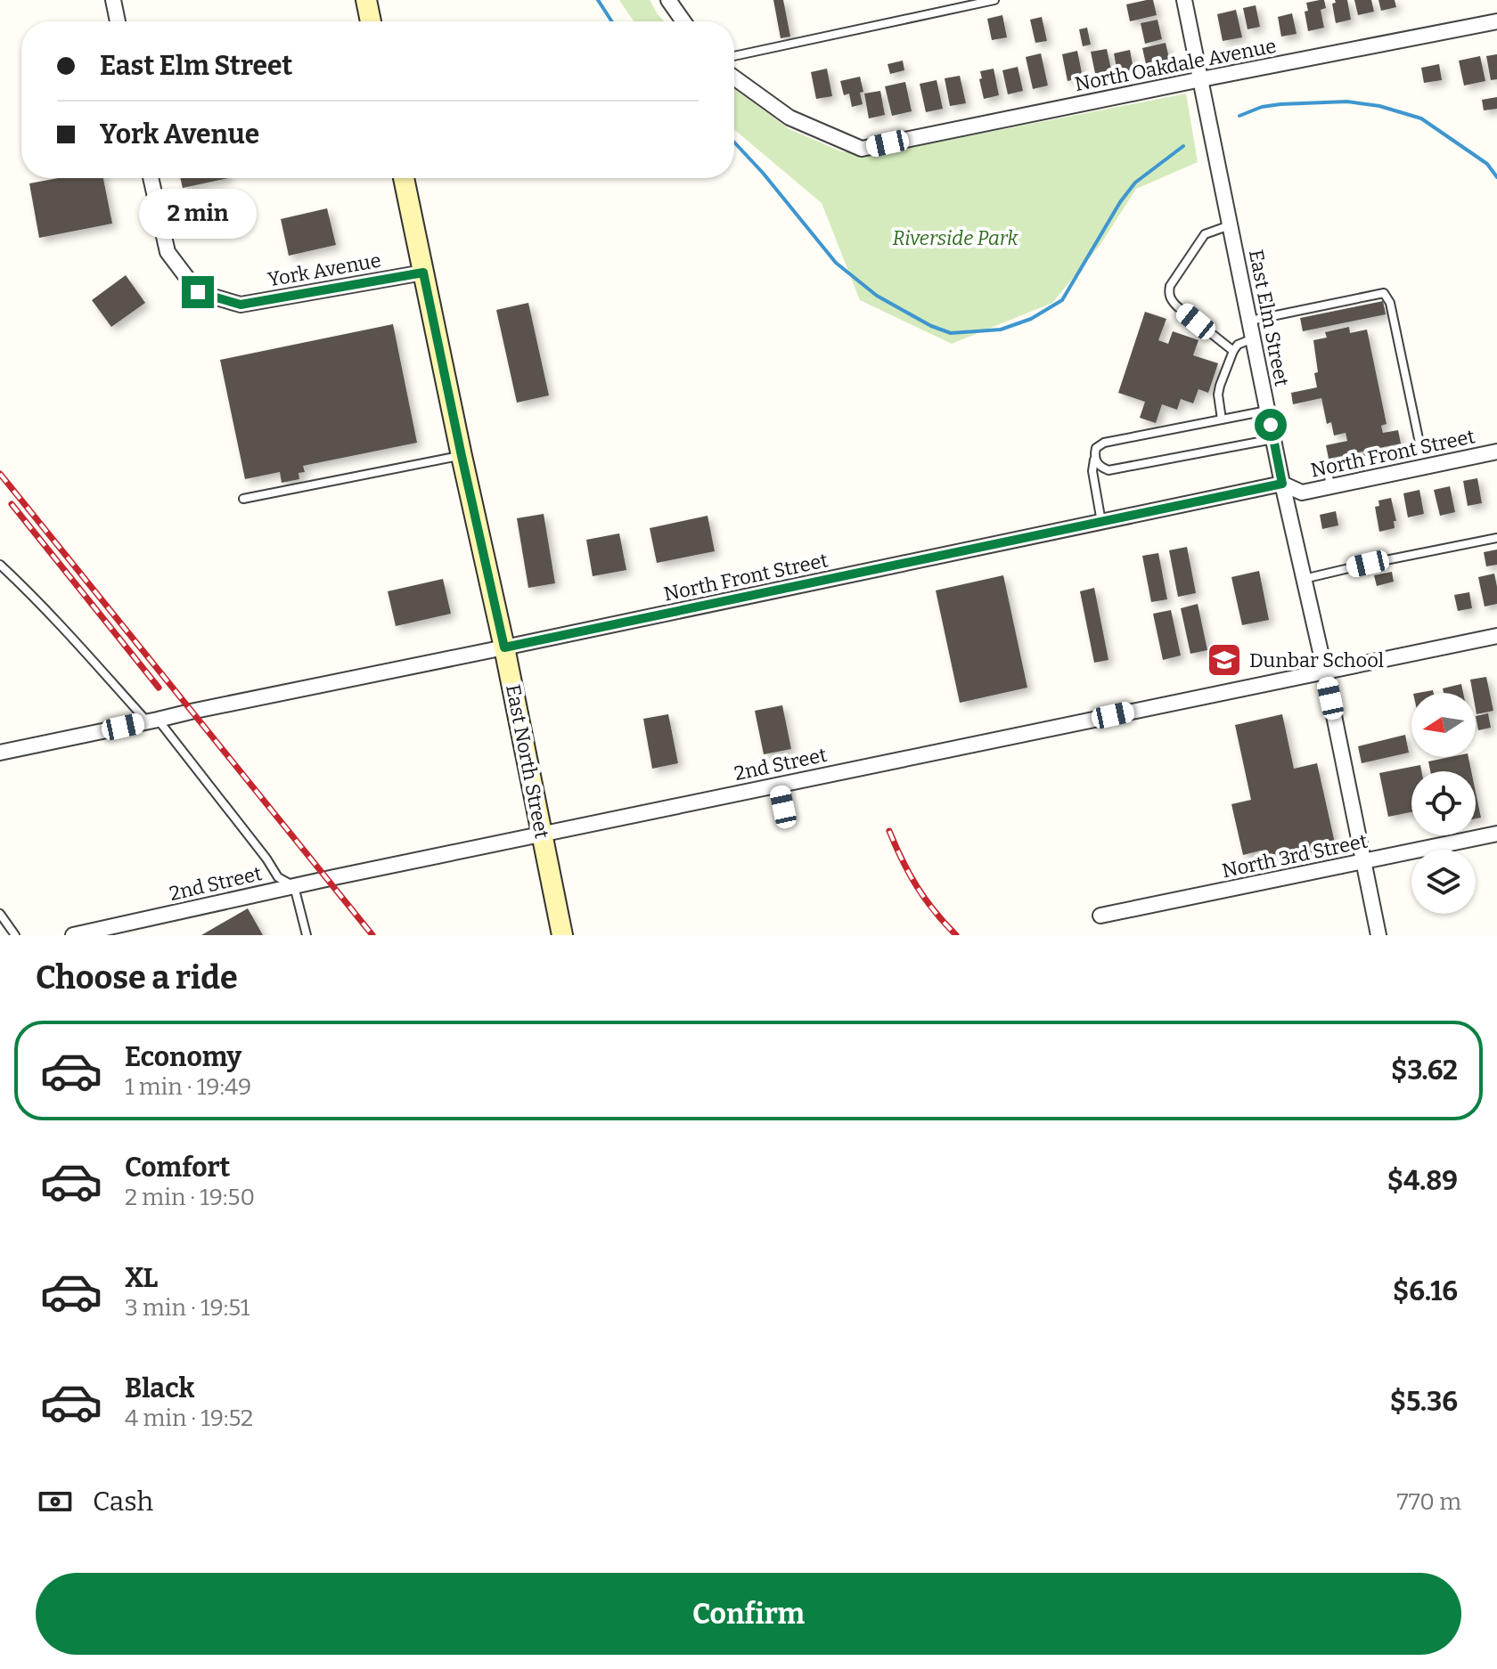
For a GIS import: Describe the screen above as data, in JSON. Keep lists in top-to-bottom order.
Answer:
{
  "streets": {
    "street": [
      "North Oakdale Avenue",
      "York Avenue",
      "East Elm Street",
      "North Front Street",
      "East North Street",
      "2nd Street",
      "North 3rd Street"
    ]
  },
  "crossings": [
    ["North Oakdale Avenue", "East Elm Street"],
    ["York Avenue", "East North Street"],
    ["East Elm Street", "North Front Street"],
    ["East Elm Street", "2nd Street"],
    ["East Elm Street", "North 3rd Street"],
    ["North Front Street", "East North Street"],
    ["East North Street", "2nd Street"]
  ],
  "parks": ["Riverside Park"],
  "places": {
    "school or university": ["Dunbar School"]
  },
  "north": "left",
  "page": {
    "banner": ["East Elm Street", "York Avenue"],
    "bubble": "2 min",
    "heading": "Choose a ride",
    "list": [
      {
        "name": "Economy",
        "note": "1 min · 19:49",
        "value": "$3.62"
      },
      {
        "name": "Comfort",
        "note": "2 min · 19:50",
        "value": "$4.89"
      },
      {
        "name": "XL",
        "note": "3 min · 19:51",
        "value": "$6.16"
      },
      {
        "name": "Black",
        "note": "4 min · 19:52",
        "value": "$5.36"
      }
    ],
    "pay": ["Cash", "770 m"],
    "buttons": "Confirm"
  }
}
